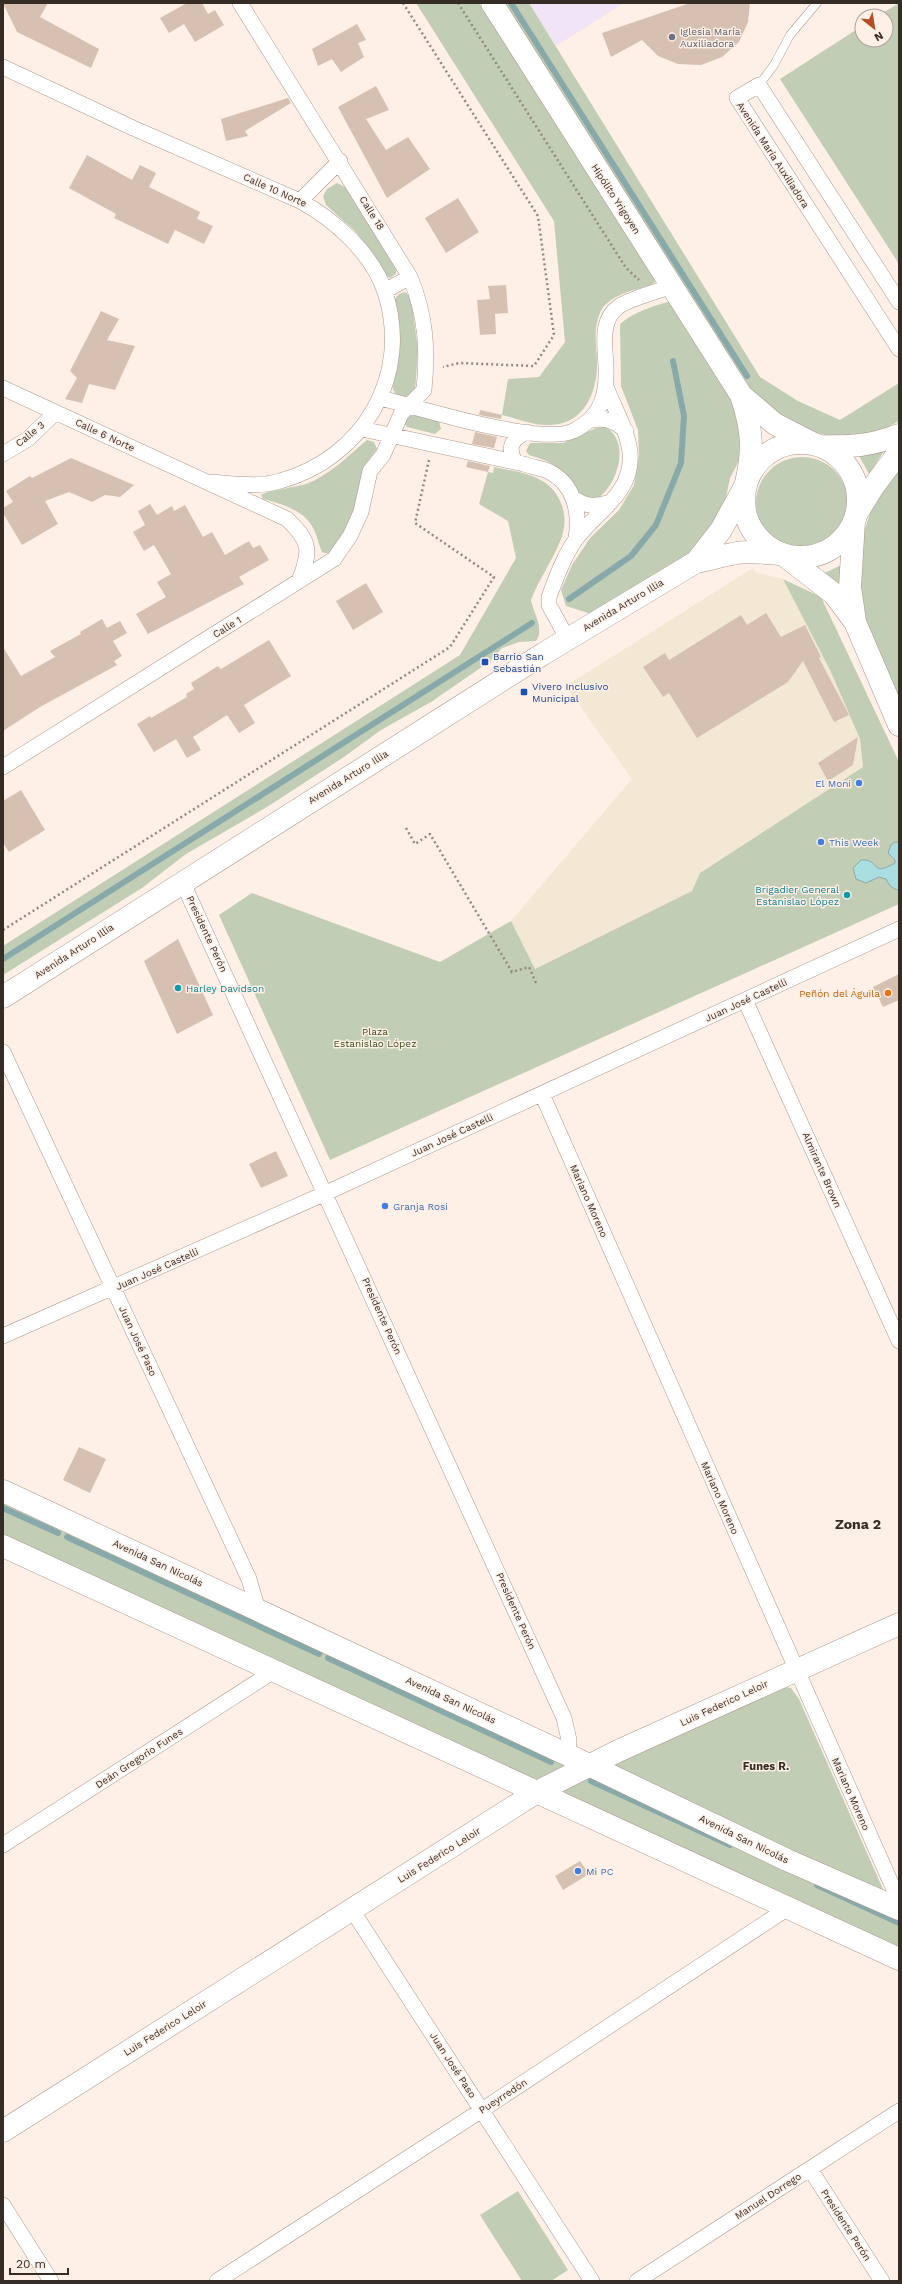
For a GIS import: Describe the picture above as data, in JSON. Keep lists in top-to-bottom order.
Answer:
{
  "streets": {
    "street": [
      "Avenida María Auxiliadora",
      "Calle 10 Norte",
      "Hipólito Yrigoyen",
      "Calle 18",
      "Calle 3",
      "Calle 6 Norte",
      "Avenida Arturo Illia",
      "Calle 1",
      "Presidente Perón",
      "Juan José Castelli",
      "Almirante Brown",
      "Mariano Moreno",
      "Juan José Paso",
      "Avenida San Nicolás",
      "Luis Federico Leloir",
      "Deán Gregorio Funes",
      "Pueyrredón",
      "Manuel Dorrego"
    ]
  },
  "crossings": [
    ["Calle 10 Norte", "Calle 6 Norte"],
    ["Hipólito Yrigoyen", "Avenida Arturo Illia"],
    ["Calle 18", "Calle 1"],
    ["Calle 3", "Calle 6 Norte"],
    ["Calle 6 Norte", "Calle 1"],
    ["Avenida Arturo Illia", "Presidente Perón"],
    ["Presidente Perón", "Juan José Castelli"],
    ["Presidente Perón", "Avenida San Nicolás"],
    ["Presidente Perón", "Manuel Dorrego"],
    ["Juan José Castelli", "Almirante Brown"],
    ["Juan José Castelli", "Mariano Moreno"],
    ["Juan José Castelli", "Juan José Paso"],
    ["Mariano Moreno", "Luis Federico Leloir"],
    ["Juan José Paso", "Avenida San Nicolás"],
    ["Juan José Paso", "Luis Federico Leloir"],
    ["Juan José Paso", "Pueyrredón"],
    ["Avenida San Nicolás", "Luis Federico Leloir"]
  ],
  "districts": ["Zona 2", "Funes R."],
  "parks": ["Plaza Estanislao López"],
  "places": {
    "other": [
      "Iglesia María Auxiliadora",
      "El Moni",
      "This Week",
      "Brigadier General Estanislao López",
      "Harley Davidson",
      "Peñón del Águila",
      "Granja Rosi",
      "Mi PC"
    ],
    "transit": ["Barrio San Sebastián", "Vivero Inclusivo Municipal"]
  },
  "scale_bar": "20 m",
  "north": "bottom right"
}
